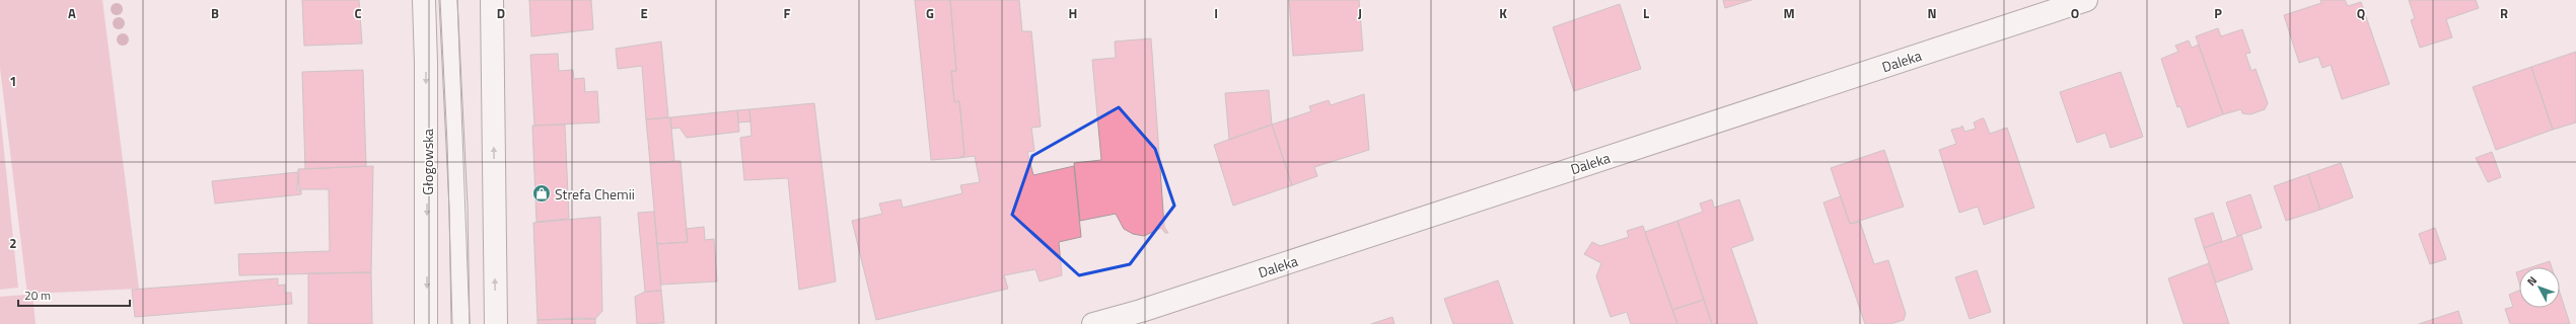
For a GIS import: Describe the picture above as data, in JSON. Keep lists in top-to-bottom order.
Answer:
{
  "streets": {
    "street": ["Daleka", "Głogowska"]
  },
  "places": {
    "shop": ["Strefa Chemii"]
  },
  "scale_bar": "20 m",
  "north": "top left",
  "grid": {
    "columns": [
      "A",
      "B",
      "C",
      "D",
      "E",
      "F",
      "G",
      "H",
      "I",
      "J",
      "K",
      "L",
      "M",
      "N",
      "O",
      "P",
      "Q",
      "R"
    ],
    "rows": ["1", "2"]
  }
}
